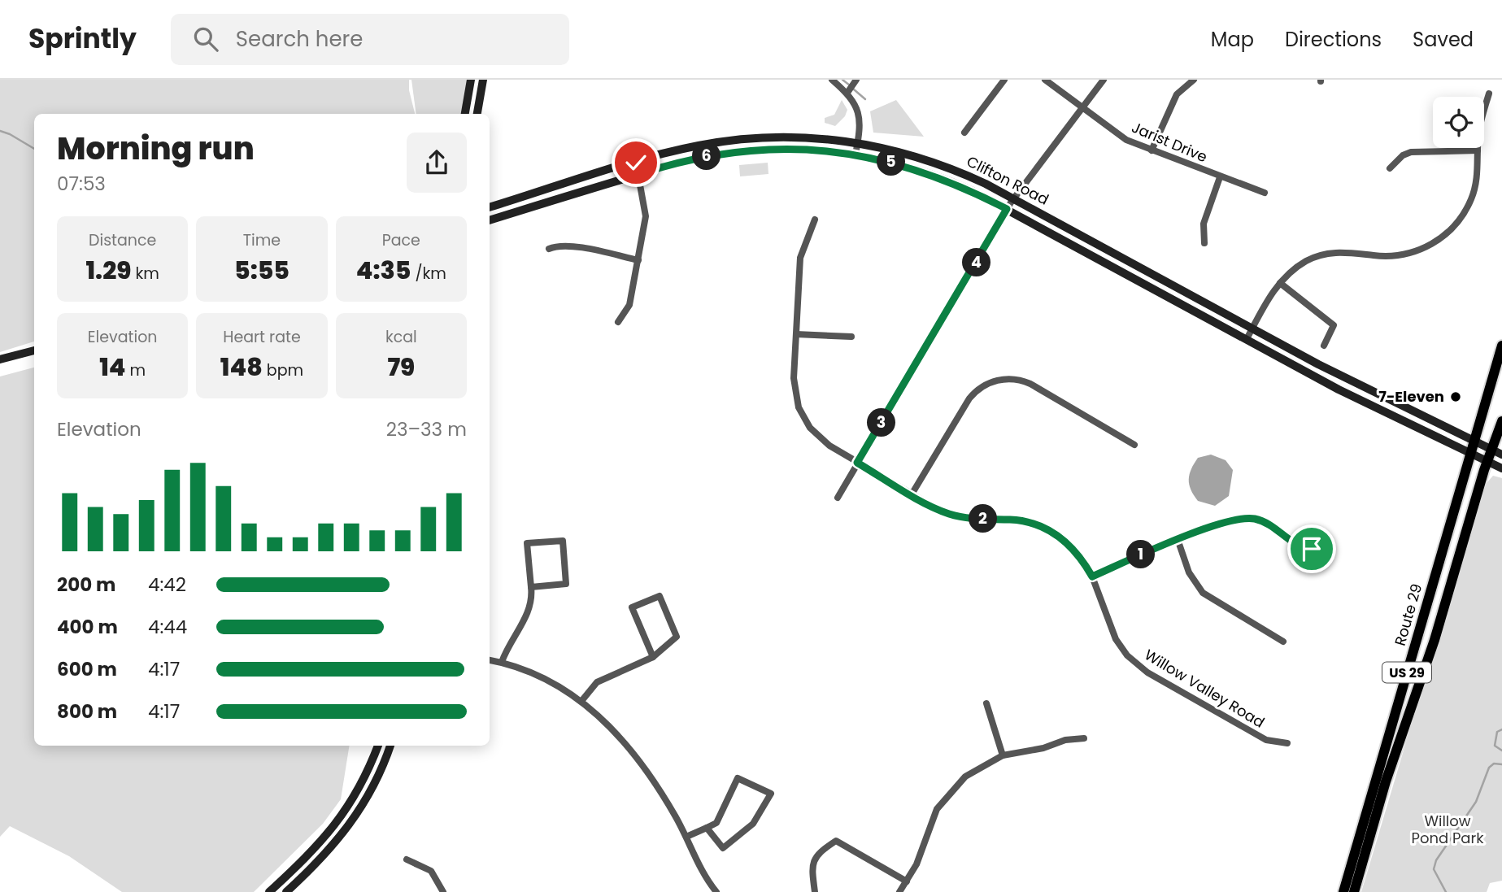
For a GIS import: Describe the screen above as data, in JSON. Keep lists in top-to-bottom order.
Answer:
{
  "streets": {
    "main road": ["Clifton Road", "Route 29", "US 29"],
    "street": ["Jarist Drive", "Willow Valley Road"]
  },
  "crossings": [
    ["Clifton Road", "Route 29"],
    ["Clifton Road", "US 29"]
  ],
  "parks": ["Willow Pond Park"],
  "places": ["7-Eleven"],
  "page": {
    "header": "Sprintly",
    "search": "Search here",
    "nav": ["Map", "Directions", "Saved"],
    "heading": ["Morning run", "07:53"],
    "pins": [
      "6",
      "5",
      "4",
      "3",
      "2",
      "1"
    ],
    "stats": [
      ["Distance", "1.29 km"],
      ["Time", "5:55"],
      ["Pace", "4:35 /km"],
      ["Elevation", "14 m"],
      ["Heart rate", "148 bpm"],
      ["kcal", "79"]
    ],
    "chart": ["Elevation", "23–33 m"],
    "list": [
      {
        "name": "200 m",
        "note": "4:42"
      },
      {
        "name": "400 m",
        "note": "4:44"
      },
      {
        "name": "600 m",
        "note": "4:17"
      },
      {
        "name": "800 m",
        "note": "4:17"
      }
    ]
  }
}
